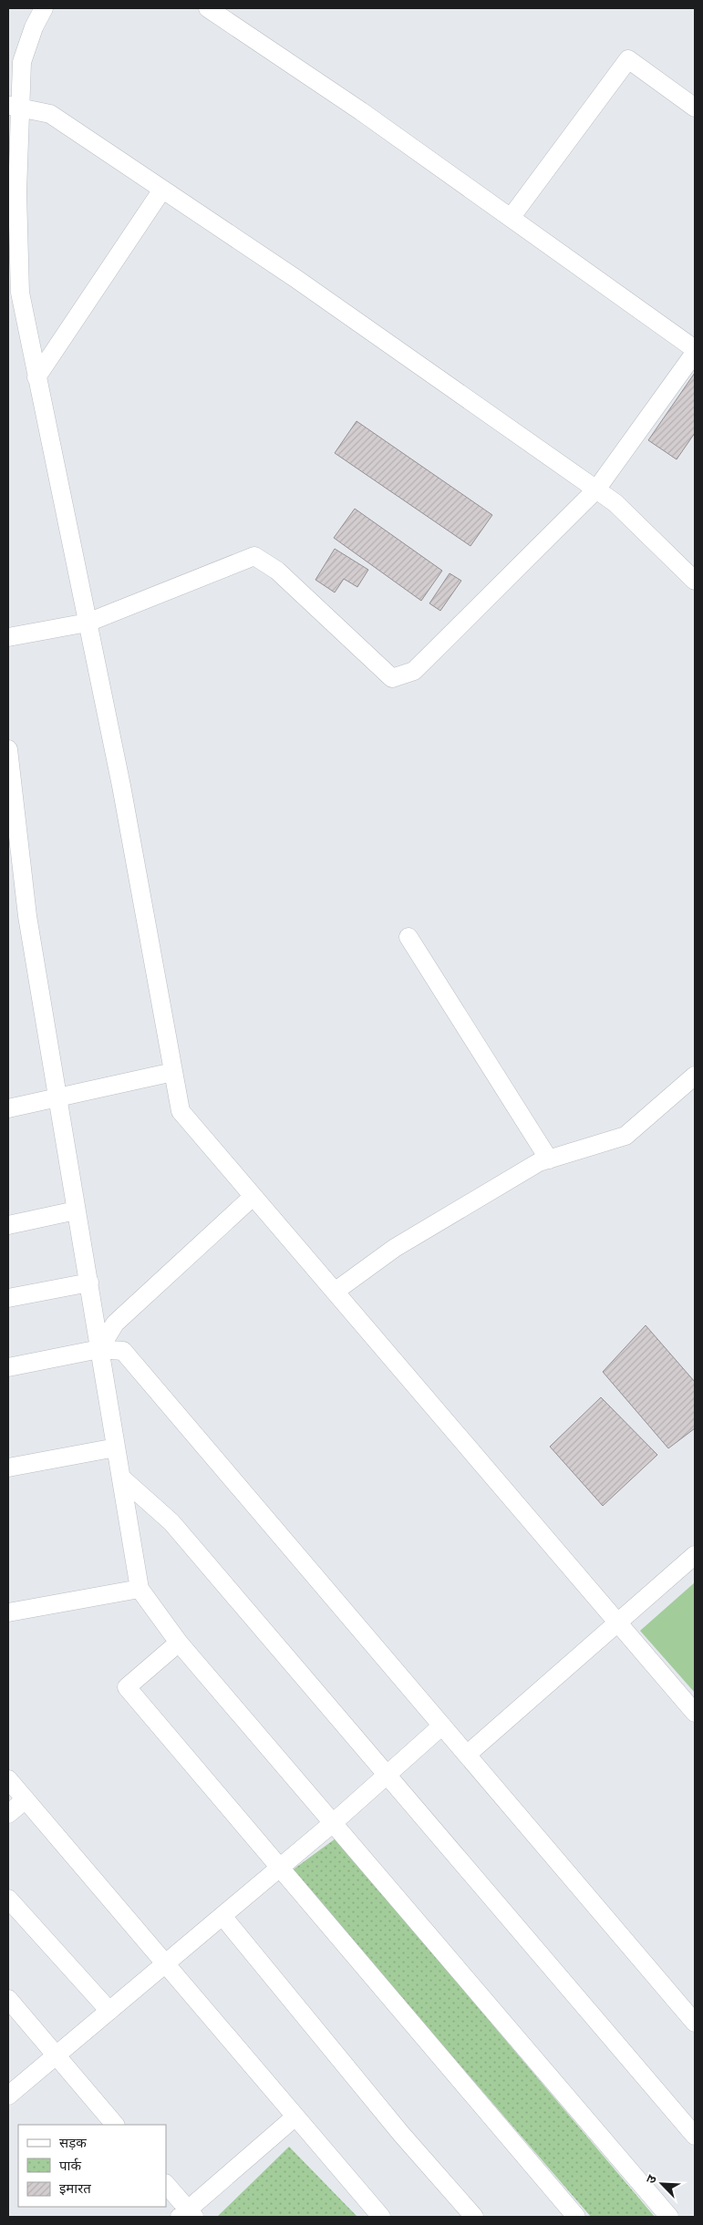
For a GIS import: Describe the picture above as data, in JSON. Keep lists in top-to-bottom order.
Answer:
{
  "legend": ["सड़क", "पार्क", "इमारत"],
  "north": "top left"
}
